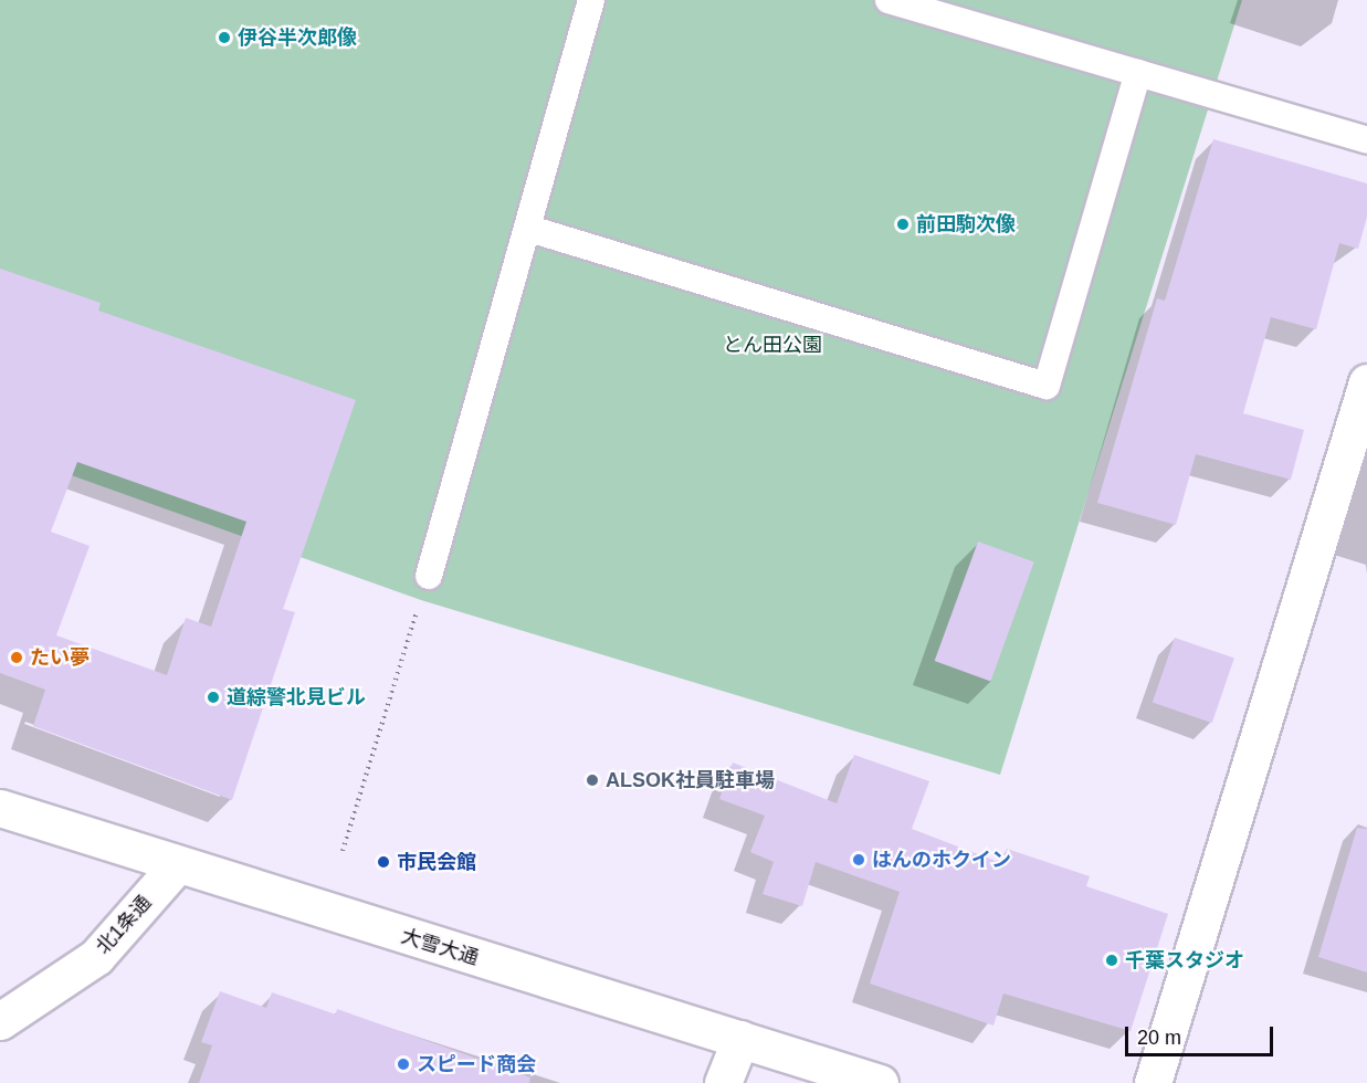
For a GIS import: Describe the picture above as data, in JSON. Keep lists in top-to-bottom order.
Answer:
{
  "streets": {
    "main road": ["北1条通", "大雪大通"]
  },
  "crossings": [
    ["北1条通", "大雪大通"]
  ],
  "parks": ["とん田公園"],
  "places": [
    "伊谷半次郎像",
    "前田駒次像",
    "たい夢",
    "道綜警北見ビル",
    "ALSOK社員駐車場",
    "はんのホクイン",
    "市民会館",
    "千葉スタジオ",
    "スピード商会"
  ],
  "scale_bar": "20 m"
}
